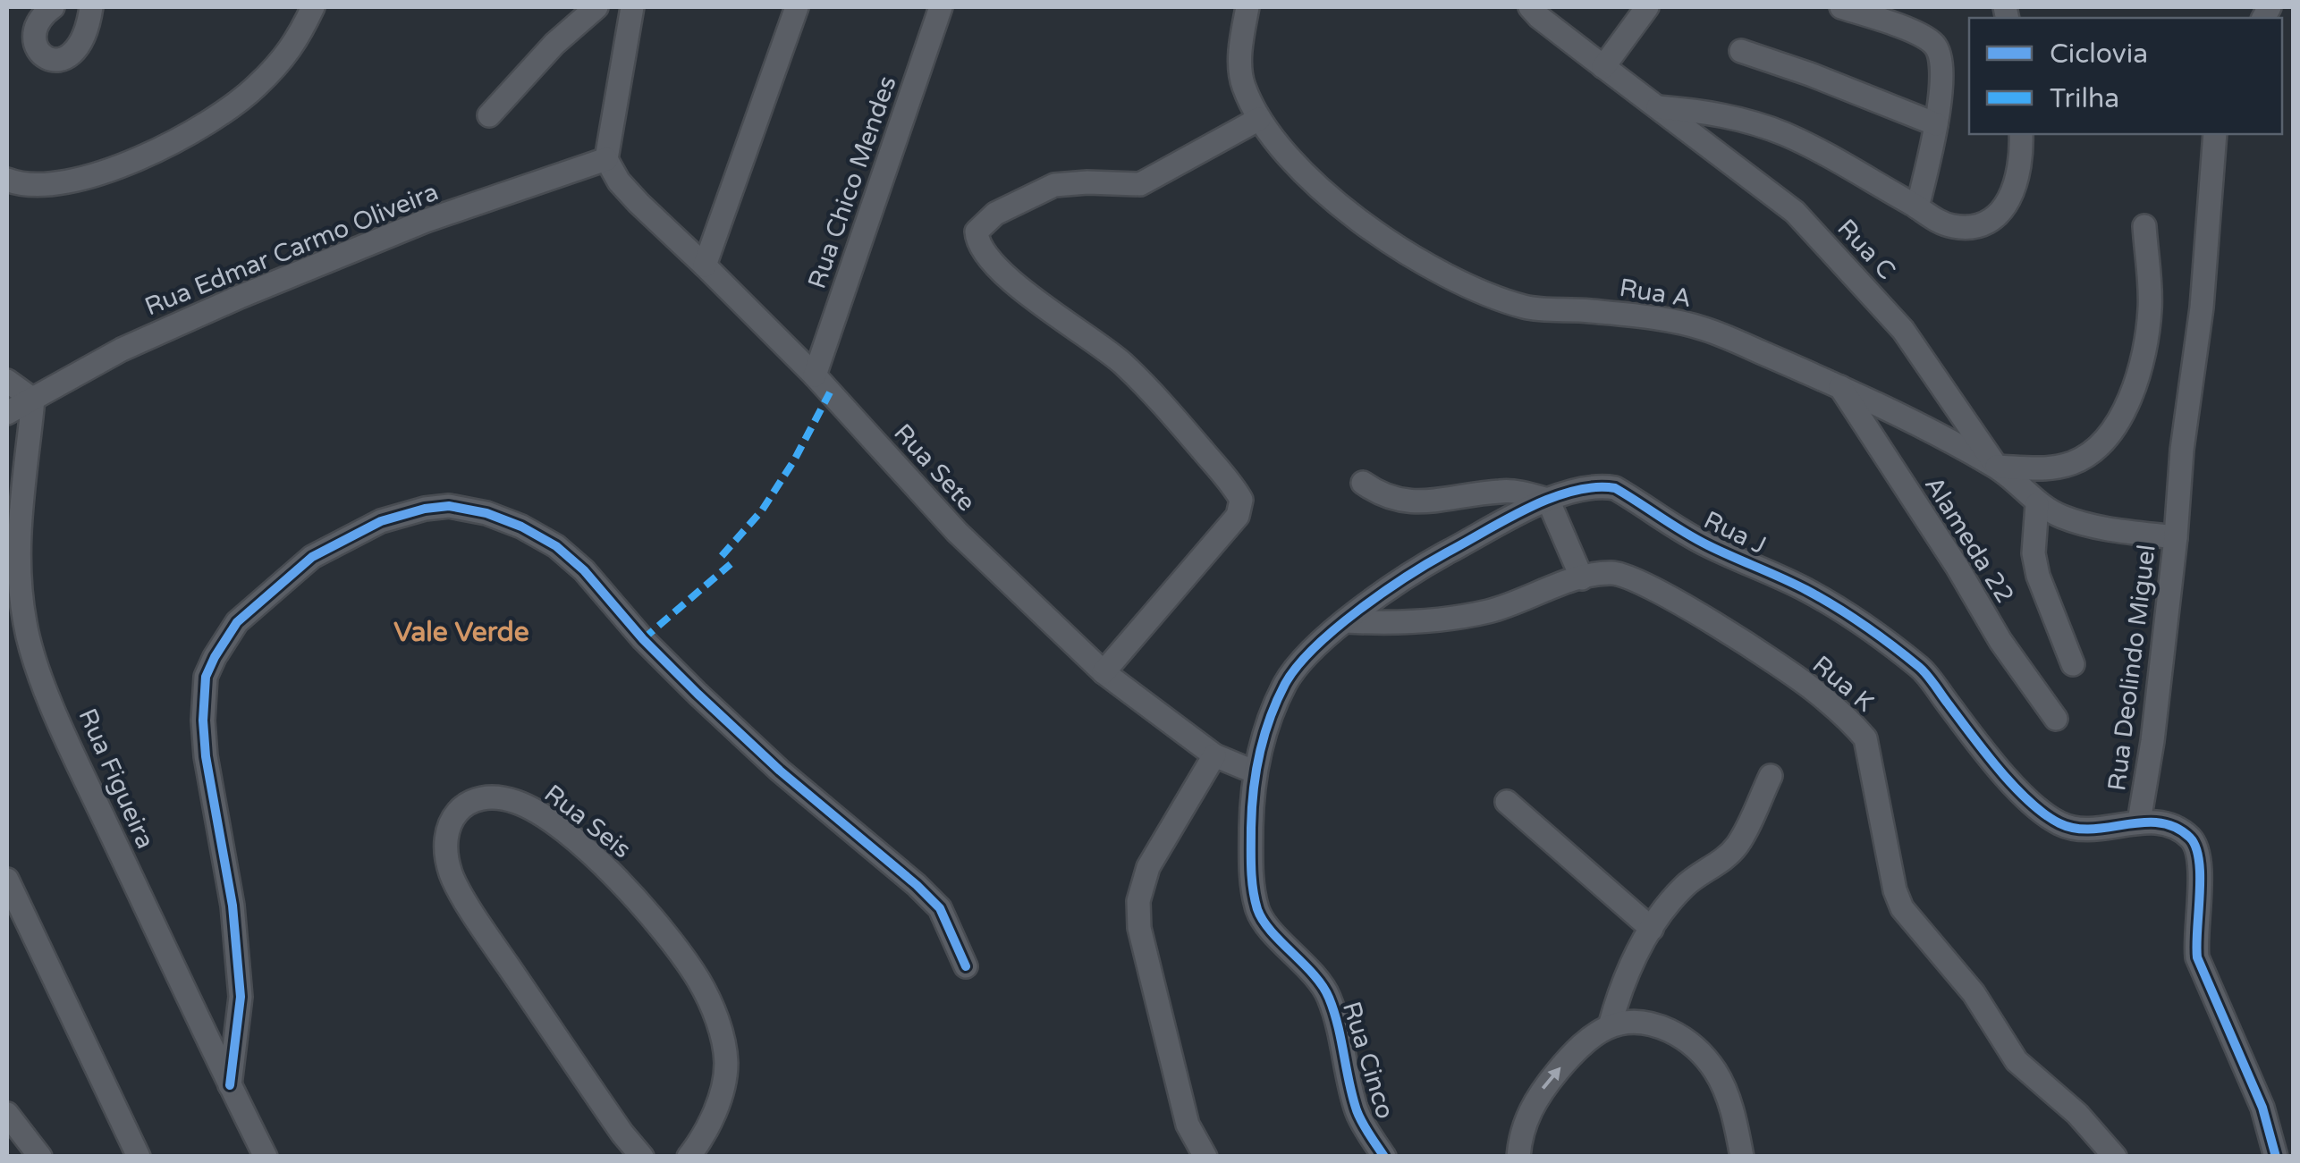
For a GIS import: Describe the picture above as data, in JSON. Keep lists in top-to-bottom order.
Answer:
{
  "streets": {
    "street": [
      "Rua Chico Mendes",
      "Rua Edmar Carmo Oliveira",
      "Rua C",
      "Rua A",
      "Rua Sete",
      "Rua J",
      "Alameda 22",
      "Rua Deolindo Miguel",
      "Rua K",
      "Rua Figueira",
      "Rua Seis",
      "Rua Cinco"
    ]
  },
  "crossings": [
    ["Rua Chico Mendes", "Rua Sete"],
    ["Rua Edmar Carmo Oliveira", "Rua Sete"],
    ["Rua Edmar Carmo Oliveira", "Rua Figueira"],
    ["Rua C", "Rua A"],
    ["Rua A", "Alameda 22"],
    ["Rua A", "Rua Deolindo Miguel"],
    ["Rua Sete", "Rua Cinco"],
    ["Rua J", "Rua Deolindo Miguel"],
    ["Rua J", "Rua K"],
    ["Rua J", "Rua Cinco"]
  ],
  "districts": ["Vale Verde"],
  "legend": ["Ciclovia", "Trilha"]
}
